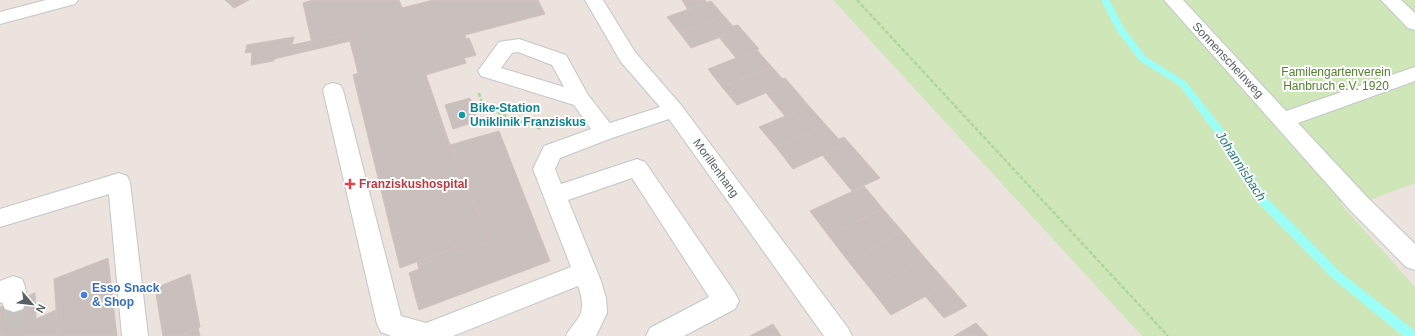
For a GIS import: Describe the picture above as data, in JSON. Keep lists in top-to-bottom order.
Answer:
{
  "streets": {
    "street": ["Sonnenscheinweg", "Morillenhang"]
  },
  "water": ["Johannisbach"],
  "parks": ["Familengartenverein Hanbruch e.V. 1920"],
  "places": {
    "other": ["Bike-Station Uniklinik Franziskus", "Esso Snack & Shop"],
    "health": ["Franziskushospital"]
  },
  "north": "bottom right"
}
